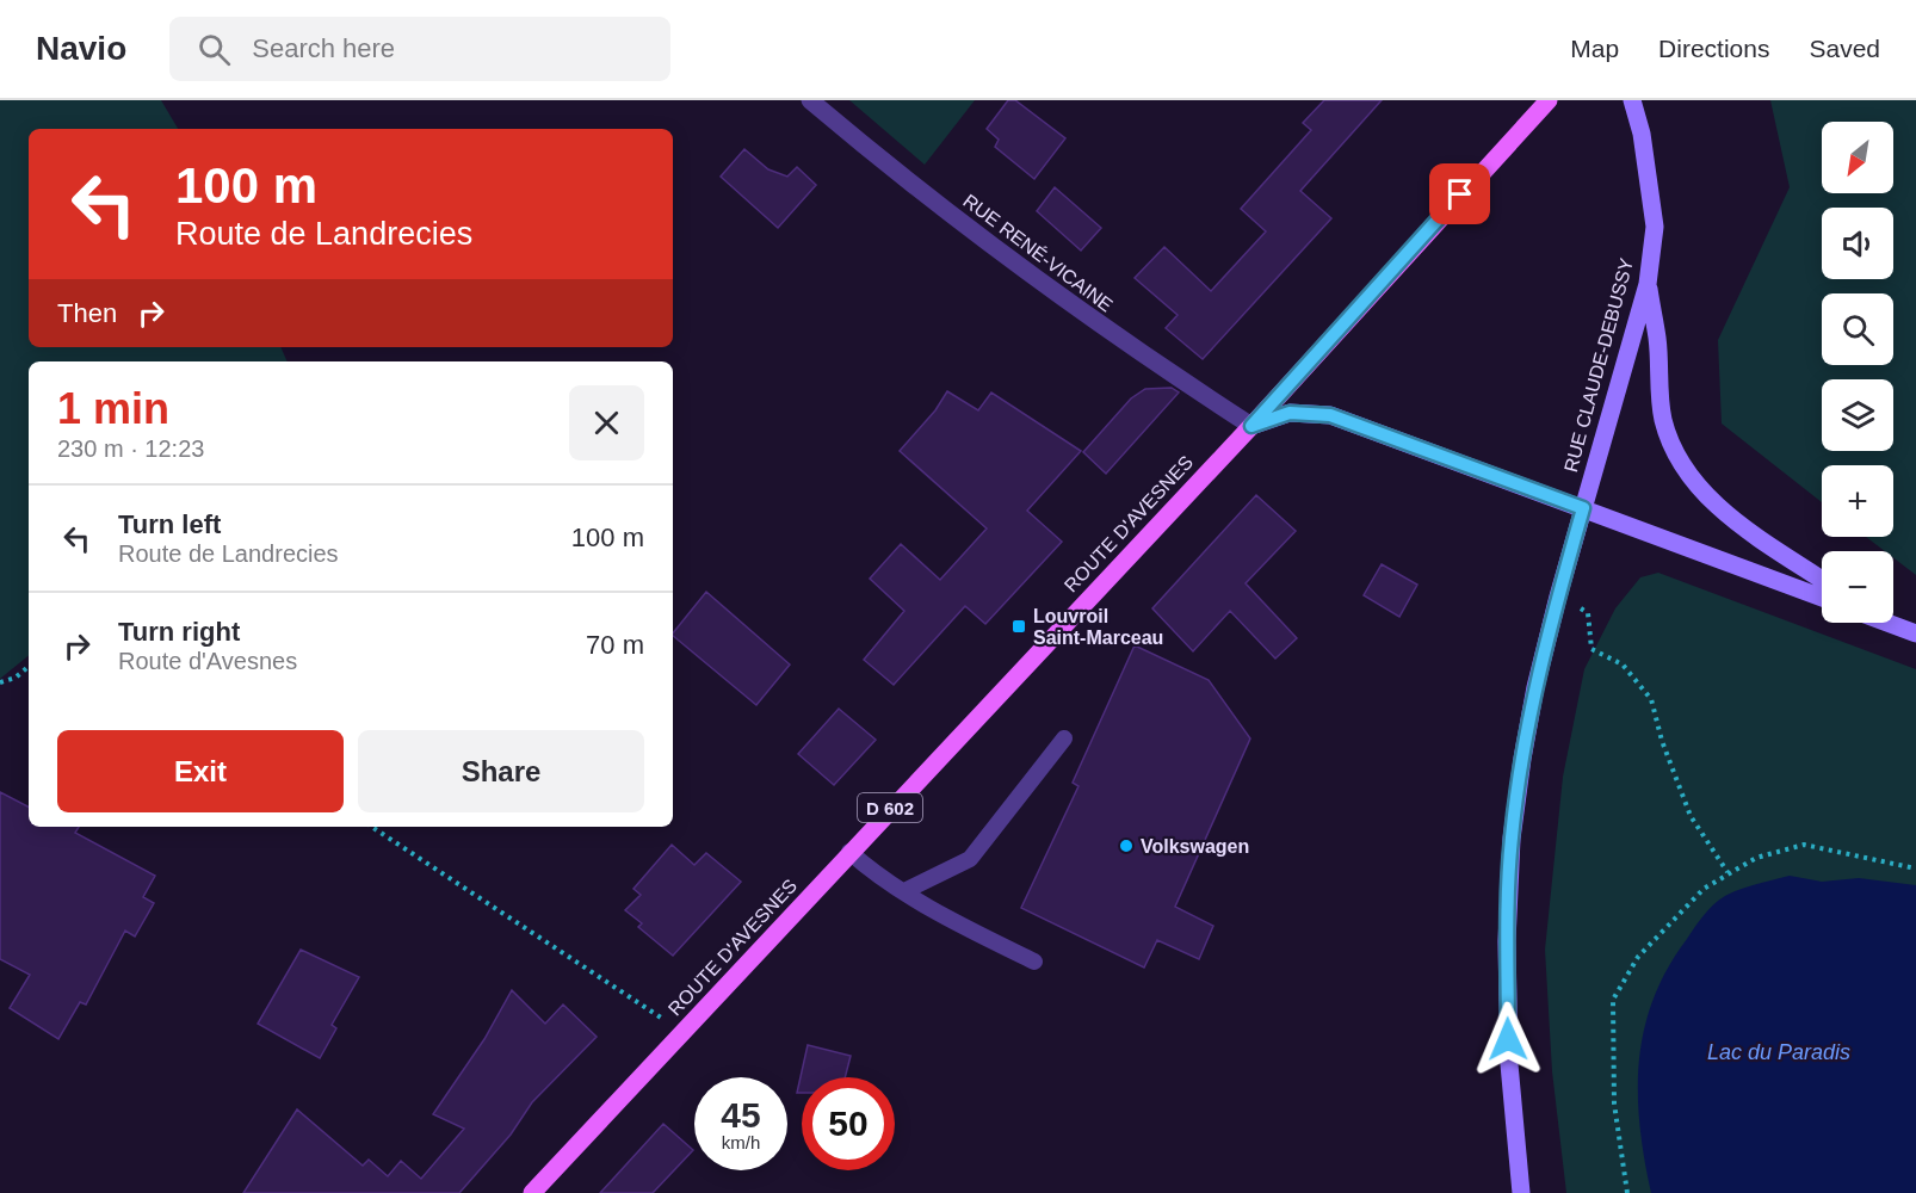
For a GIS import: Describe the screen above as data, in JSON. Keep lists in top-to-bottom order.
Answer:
{
  "streets": {
    "main road": ["RUE CLAUDE-DEBUSSY", "ROUTE D'AVESNES", "D 602"],
    "street": ["RUE RENÉ-VICAINE"]
  },
  "crossings": [
    ["RUE RENÉ-VICAINE", "ROUTE D'AVESNES"]
  ],
  "water": ["Lac du Paradis"],
  "places": {
    "transit": ["Louvroil Saint-Marceau"],
    "other": ["Volkswagen"]
  },
  "north": "bottom left",
  "page": {
    "header": "Navio",
    "search": "Search here",
    "nav": ["Map", "Directions", "Saved"],
    "map_buttons": ["+", "−"],
    "turn": ["100 m", "Route de Landrecies"],
    "then": "Then",
    "heading": ["1 min", "230 m · 12:23"],
    "list": [
      {
        "name": "Turn left",
        "note": "Route de Landrecies",
        "value": "100 m"
      },
      {
        "name": "Turn right",
        "note": "Route d'Avesnes",
        "value": "70 m"
      }
    ],
    "buttons": ["Exit", "Share"],
    "speed": "45 km/h",
    "limit": "50"
  }
}
